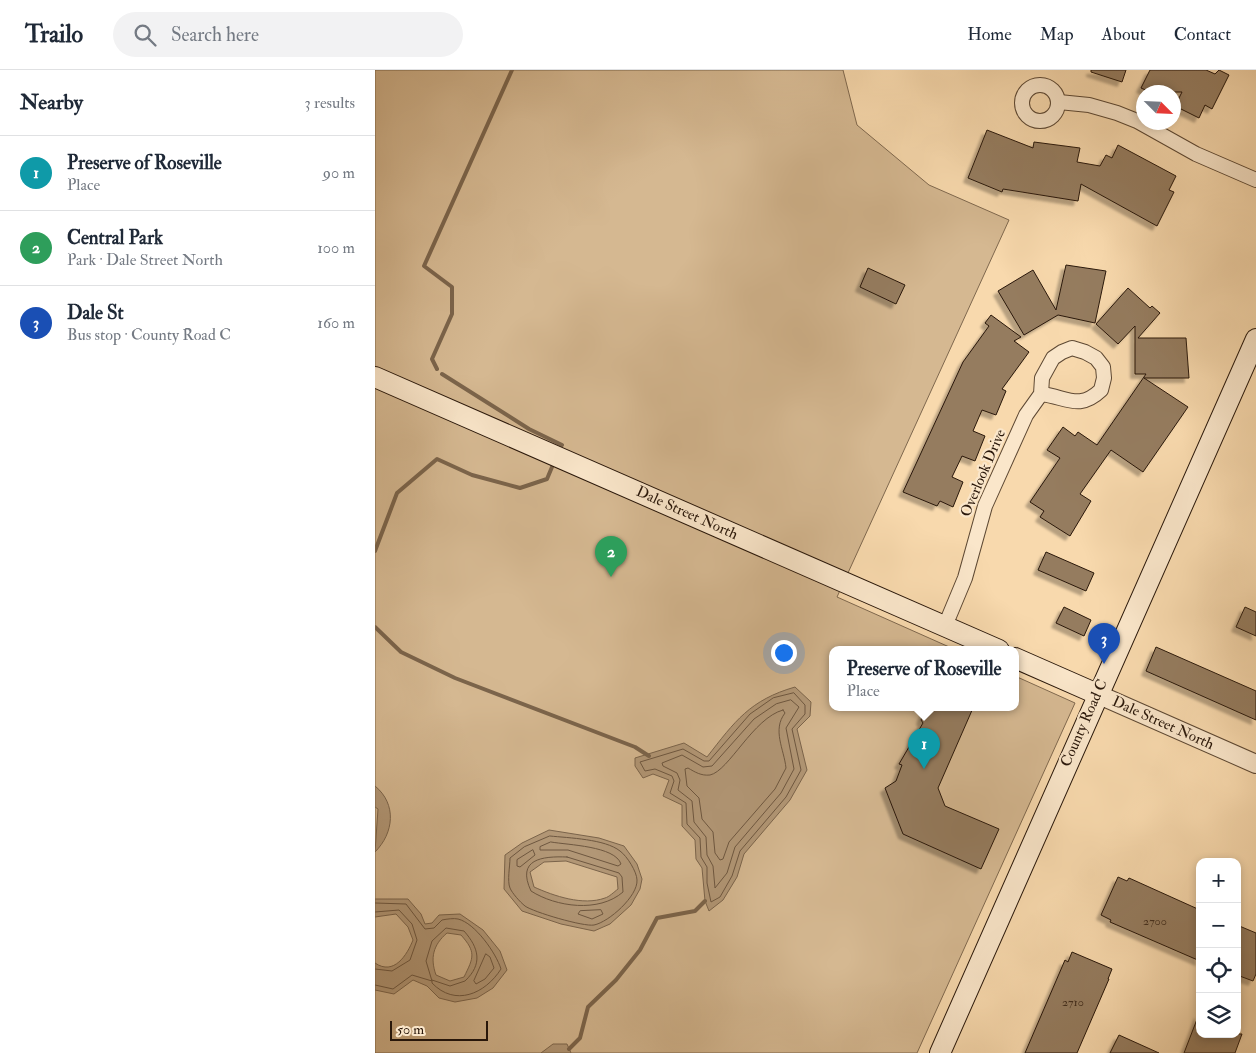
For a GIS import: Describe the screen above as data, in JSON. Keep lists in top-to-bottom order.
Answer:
{
  "streets": {
    "main road": ["Dale Street North", "County Road C"],
    "street": ["Overlook Drive"]
  },
  "crossings": [
    ["Overlook Drive", "Dale Street North"],
    ["Dale Street North", "County Road C"]
  ],
  "house_numbers": ["2700", "2710"],
  "scale_bar": "50 m",
  "north": "bottom right",
  "page": {
    "header": "Trailo",
    "search": "Search here",
    "nav": [
      "Home",
      "Map",
      "About",
      "Contact"
    ],
    "heading": ["Nearby", "3 results"],
    "list": [
      {
        "mark": "1",
        "name": "Preserve of Roseville",
        "note": "Place",
        "value": "90 m"
      },
      {
        "mark": "2",
        "name": "Central Park",
        "note": "Park · Dale Street North",
        "value": "100 m"
      },
      {
        "mark": "3",
        "name": "Dale St",
        "note": "Bus stop · County Road C",
        "value": "160 m"
      }
    ],
    "pins": ["2", "3", "1"],
    "popup": ["Preserve of Roseville", "Place"],
    "map_buttons": ["+", "−"],
    "scale": "50 m"
  }
}
